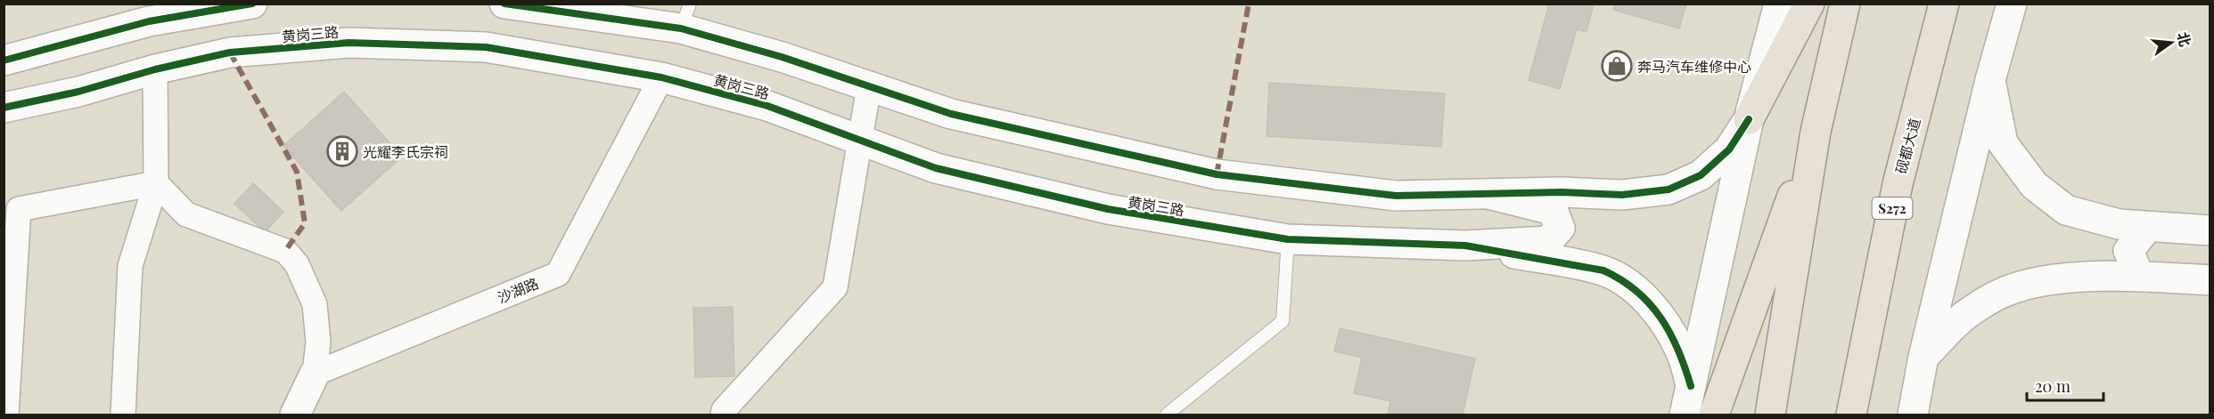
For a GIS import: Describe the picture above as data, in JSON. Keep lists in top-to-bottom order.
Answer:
{
  "streets": {
    "main road": ["黄岗三路", "砚都大道", "S272"],
    "street": ["沙湖路"]
  },
  "crossings": [
    ["黄岗三路", "沙湖路"]
  ],
  "places": {
    "shop": ["奔马汽车维修中心"],
    "building": ["光耀李氏宗祠"]
  },
  "scale_bar": "20 m",
  "north": "right"
}
